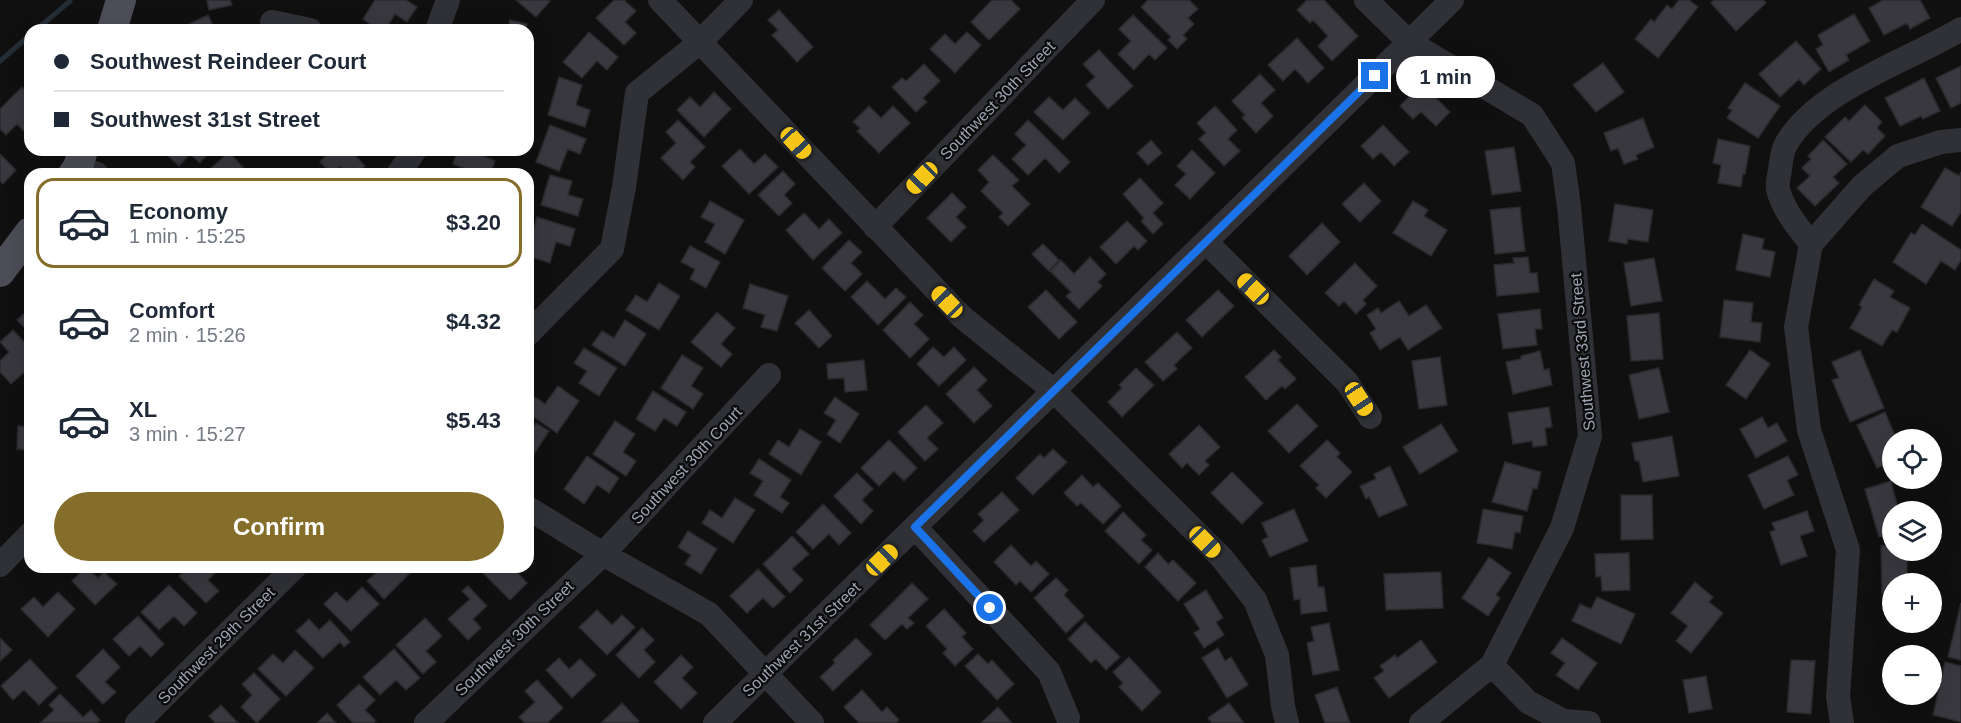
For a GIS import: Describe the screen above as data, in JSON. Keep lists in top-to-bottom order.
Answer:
{
  "streets": {
    "street": [
      "Southwest 30th Street",
      "Southwest 33rd Street",
      "Southwest 30th Court",
      "Southwest 31st Street",
      "Southwest 29th Street"
    ]
  },
  "crossings": [
    ["Southwest 30th Street", "Southwest 30th Court"],
    ["Southwest 33rd Street", "Southwest 31st Street"]
  ],
  "page": {
    "banner": ["Southwest Reindeer Court", "Southwest 31st Street"],
    "bubble": "1 min",
    "list": [
      {
        "name": "Economy",
        "note": "1 min · 15:25",
        "value": "$3.20"
      },
      {
        "name": "Comfort",
        "note": "2 min · 15:26",
        "value": "$4.32"
      },
      {
        "name": "XL",
        "note": "3 min · 15:27",
        "value": "$5.43"
      }
    ],
    "map_buttons": ["+", "−"],
    "buttons": "Confirm"
  }
}
